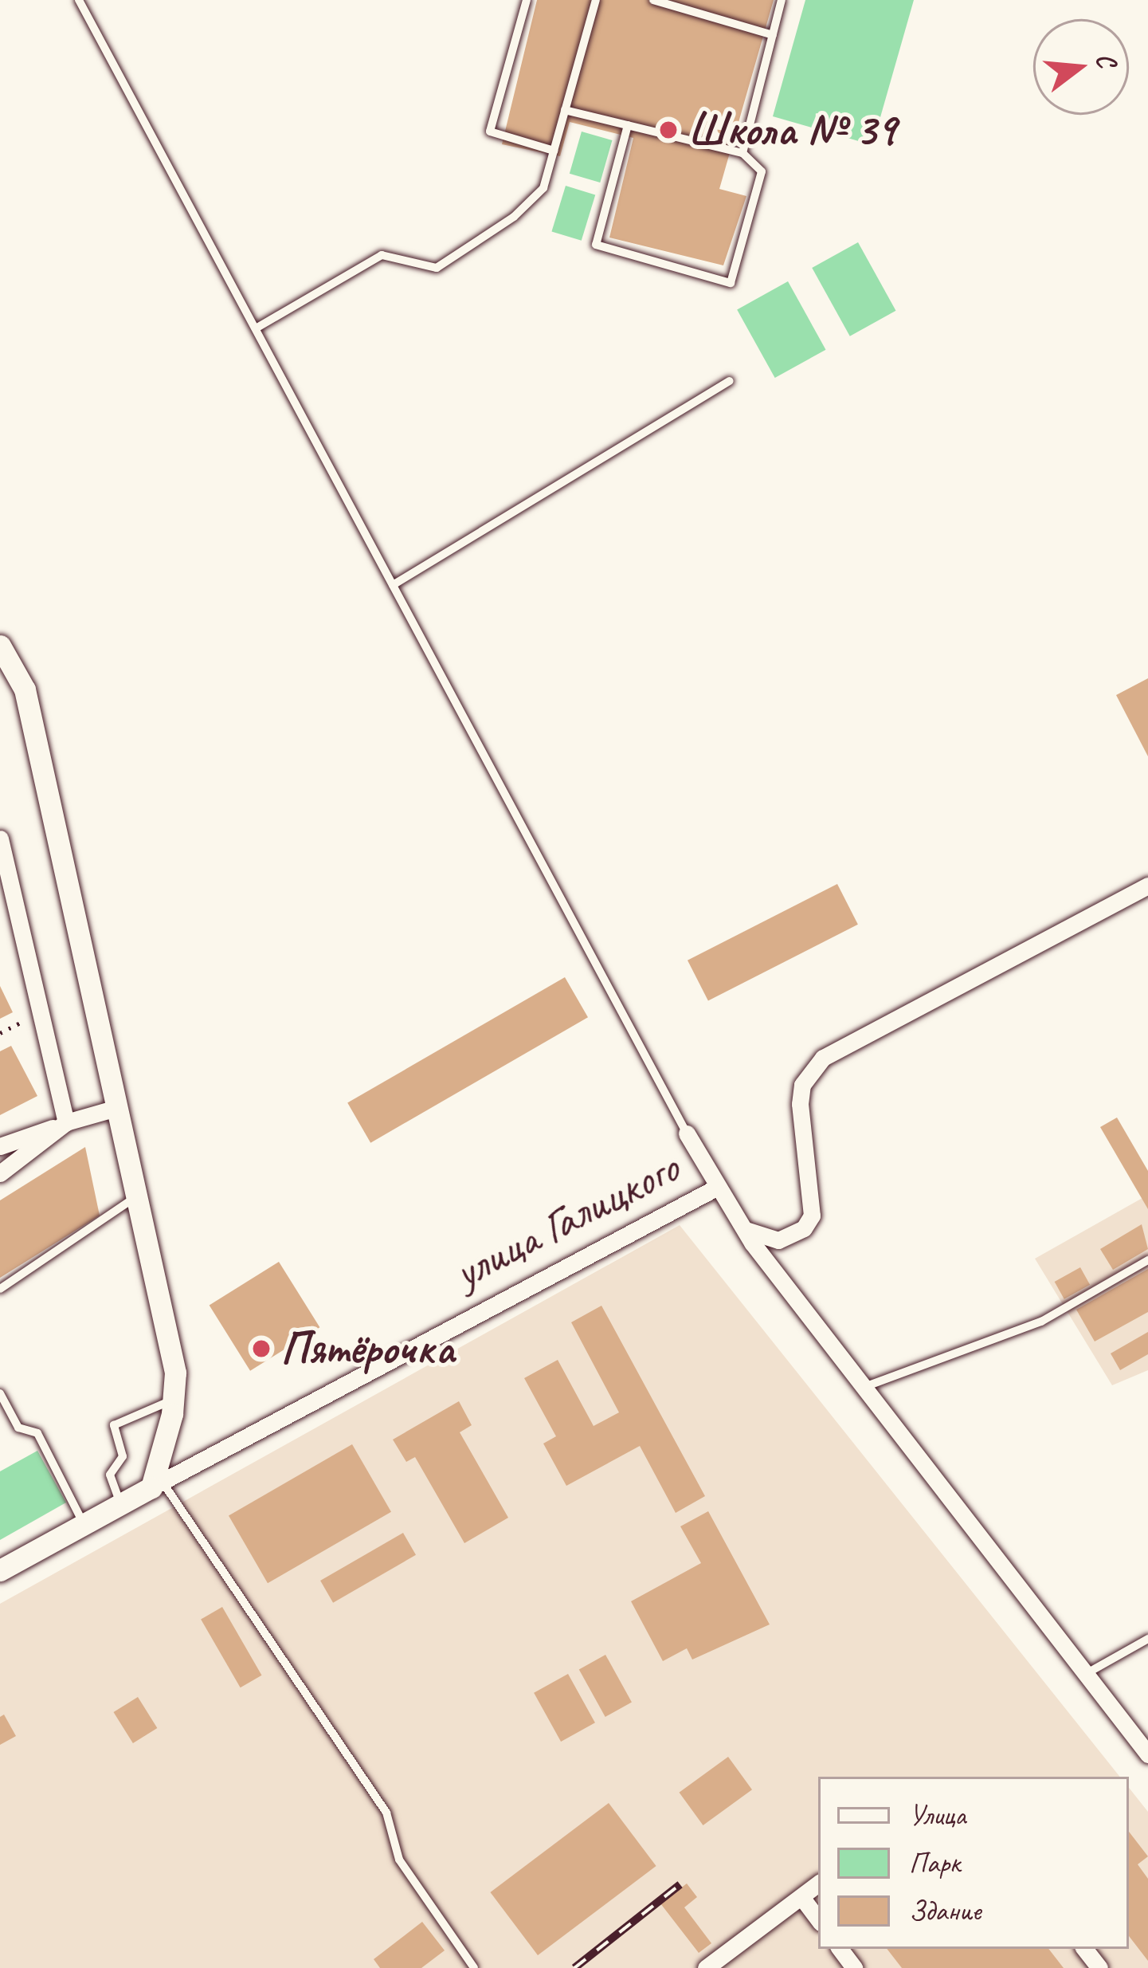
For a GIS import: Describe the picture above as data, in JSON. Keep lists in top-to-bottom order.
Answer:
{
  "streets": {
    "street": ["улица Галицкого"]
  },
  "places": ["Школа № 39", "Пятёрочка"],
  "legend": ["Улица", "Парк", "Здание"],
  "north": "right"
}
